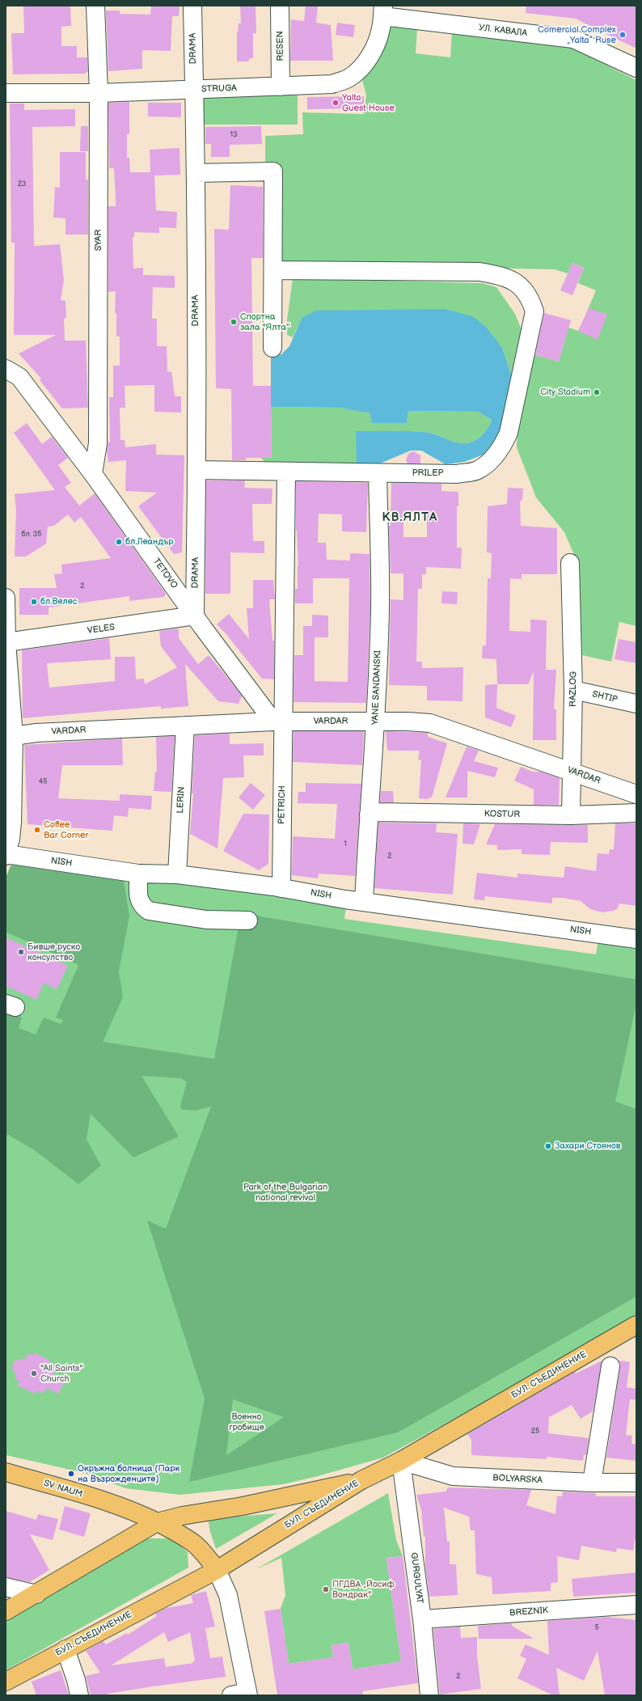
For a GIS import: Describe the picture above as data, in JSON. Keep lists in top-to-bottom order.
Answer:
{
  "streets": {
    "main road": ["БУЛ. СЪЕДИНЕНИЕ", "SV. NAUM"],
    "street": [
      "УЛ. КАВАЛА",
      "RESEN",
      "DRAMA",
      "STRUGA",
      "SYAR",
      "PRILEP",
      "TETOVO",
      "VELES",
      "YANE SANDANSKI",
      "RAZLOG",
      "SHTIP",
      "VARDAR",
      "LERIN",
      "PETRICH",
      "KOSTUR",
      "NISH",
      "BOLYARSKA",
      "GURGULYAT",
      "BREZNIK"
    ]
  },
  "crossings": [
    ["УЛ. КАВАЛА", "STRUGA"],
    ["RESEN", "STRUGA"],
    ["DRAMA", "STRUGA"],
    ["DRAMA", "PRILEP"],
    ["DRAMA", "TETOVO"],
    ["DRAMA", "VELES"],
    ["STRUGA", "SYAR"],
    ["SYAR", "TETOVO"],
    ["PRILEP", "YANE SANDANSKI"],
    ["PRILEP", "PETRICH"],
    ["TETOVO", "VELES"],
    ["TETOVO", "VARDAR"],
    ["TETOVO", "PETRICH"],
    ["YANE SANDANSKI", "VARDAR"],
    ["YANE SANDANSKI", "KOSTUR"],
    ["YANE SANDANSKI", "NISH"],
    ["RAZLOG", "SHTIP"],
    ["RAZLOG", "VARDAR"],
    ["RAZLOG", "KOSTUR"],
    ["VARDAR", "LERIN"],
    ["VARDAR", "PETRICH"],
    ["LERIN", "NISH"],
    ["PETRICH", "NISH"],
    ["БУЛ. СЪЕДИНЕНИЕ", "BOLYARSKA"],
    ["БУЛ. СЪЕДИНЕНИЕ", "SV. NAUM"],
    ["БУЛ. СЪЕДИНЕНИЕ", "GURGULYAT"],
    ["BOLYARSKA", "GURGULYAT"],
    ["GURGULYAT", "BREZNIK"]
  ],
  "districts": ["КВ.ЯЛТА"],
  "parks": ["Park of the Bulgarian national revival", "Военно гробище"],
  "places": [
    "Comercial Complex „Yalta” Ruse",
    "Yalta Guest House",
    "Спортна зала \"Ялта''",
    "City Stadium",
    "бл.Леандър",
    "бл.Велес",
    "Coffee Bar Corner",
    "Бивше руско консулство",
    "Захари Стоянов",
    "\"All Saints\" Church",
    "Окръжна болница (Парк на Възрожденците)",
    "ПГДВА „Йосиф Вондрак\""
  ],
  "house_numbers": [
    "13",
    "23",
    "бл. 35",
    "2",
    "45",
    "1",
    "2",
    "25",
    "5",
    "2"
  ]
}
